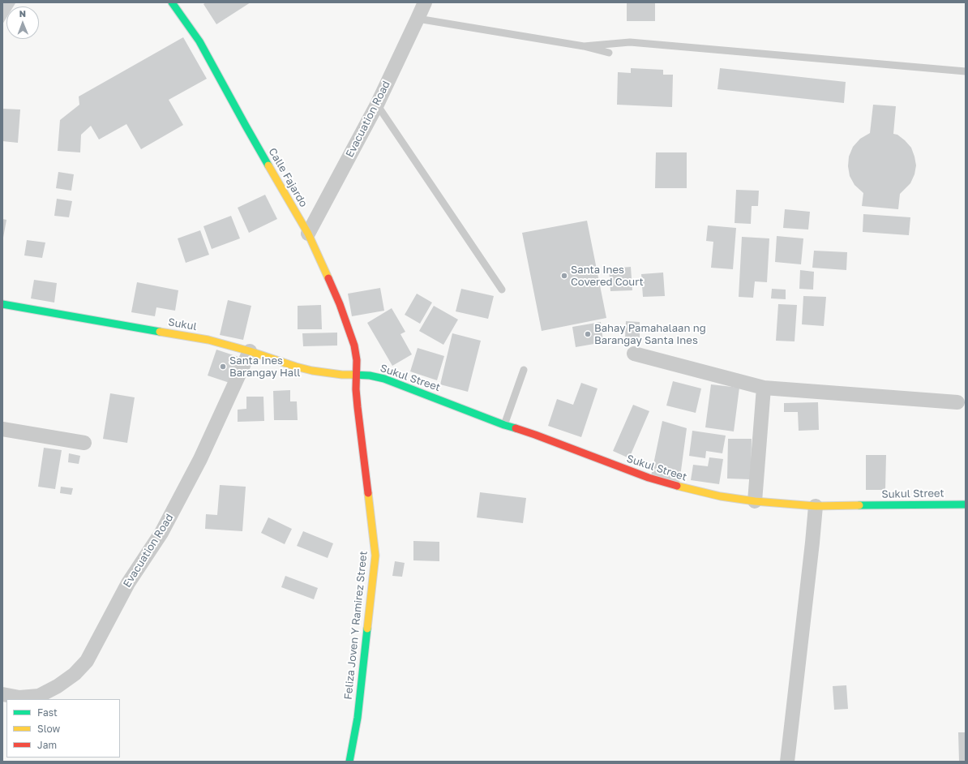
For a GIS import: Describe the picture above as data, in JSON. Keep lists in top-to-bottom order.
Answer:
{
  "streets": {
    "street": [
      "Evacuation Road",
      "Calle Fajardo",
      "Sukul",
      "Sukul Street",
      "Feliza Joven Y Ramirez Street"
    ]
  },
  "crossings": [
    ["Evacuation Road", "Calle Fajardo"],
    ["Evacuation Road", "Sukul"],
    ["Calle Fajardo", "Sukul"],
    ["Calle Fajardo", "Sukul Street"],
    ["Calle Fajardo", "Feliza Joven Y Ramirez Street"],
    ["Sukul", "Sukul Street"],
    ["Sukul", "Feliza Joven Y Ramirez Street"],
    ["Sukul Street", "Feliza Joven Y Ramirez Street"]
  ],
  "places": ["Santa Ines Covered Court", "Bahay Pamahalaan ng Barangay Santa Ines", "Santa Ines Barangay Hall"],
  "legend": ["Fast", "Slow", "Jam"],
  "north": "top"
}
